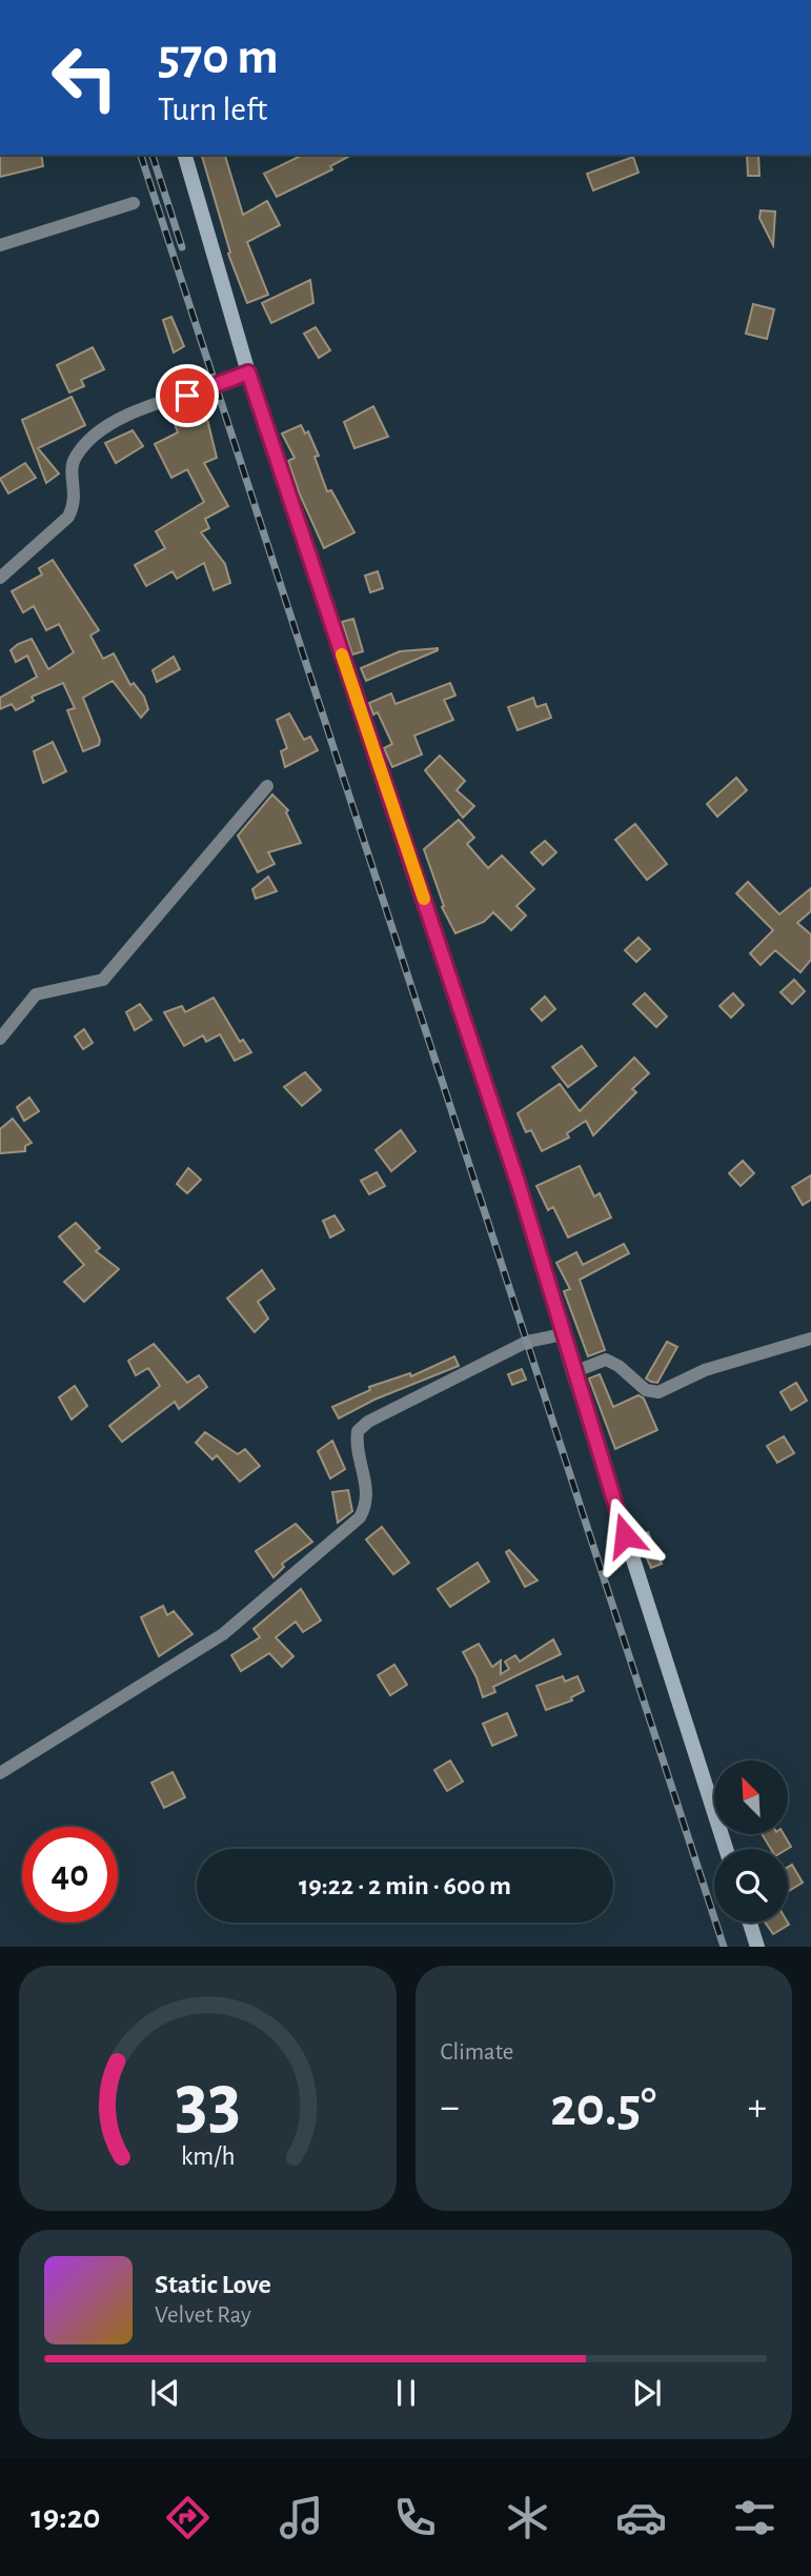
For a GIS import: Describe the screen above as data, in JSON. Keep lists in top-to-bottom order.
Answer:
{
  "north": "top left",
  "page": {
    "turn": ["570 m", "Turn left"],
    "limit": "40",
    "trip": "19:22 · 2 min · 600 m",
    "tile": "Climate",
    "heat": ["−", "20.5°", "+"],
    "song": ["Static Love", "Velvet Ray"],
    "tabs": "19:20",
    "gauge": ["33", "km/h"]
  }
}
